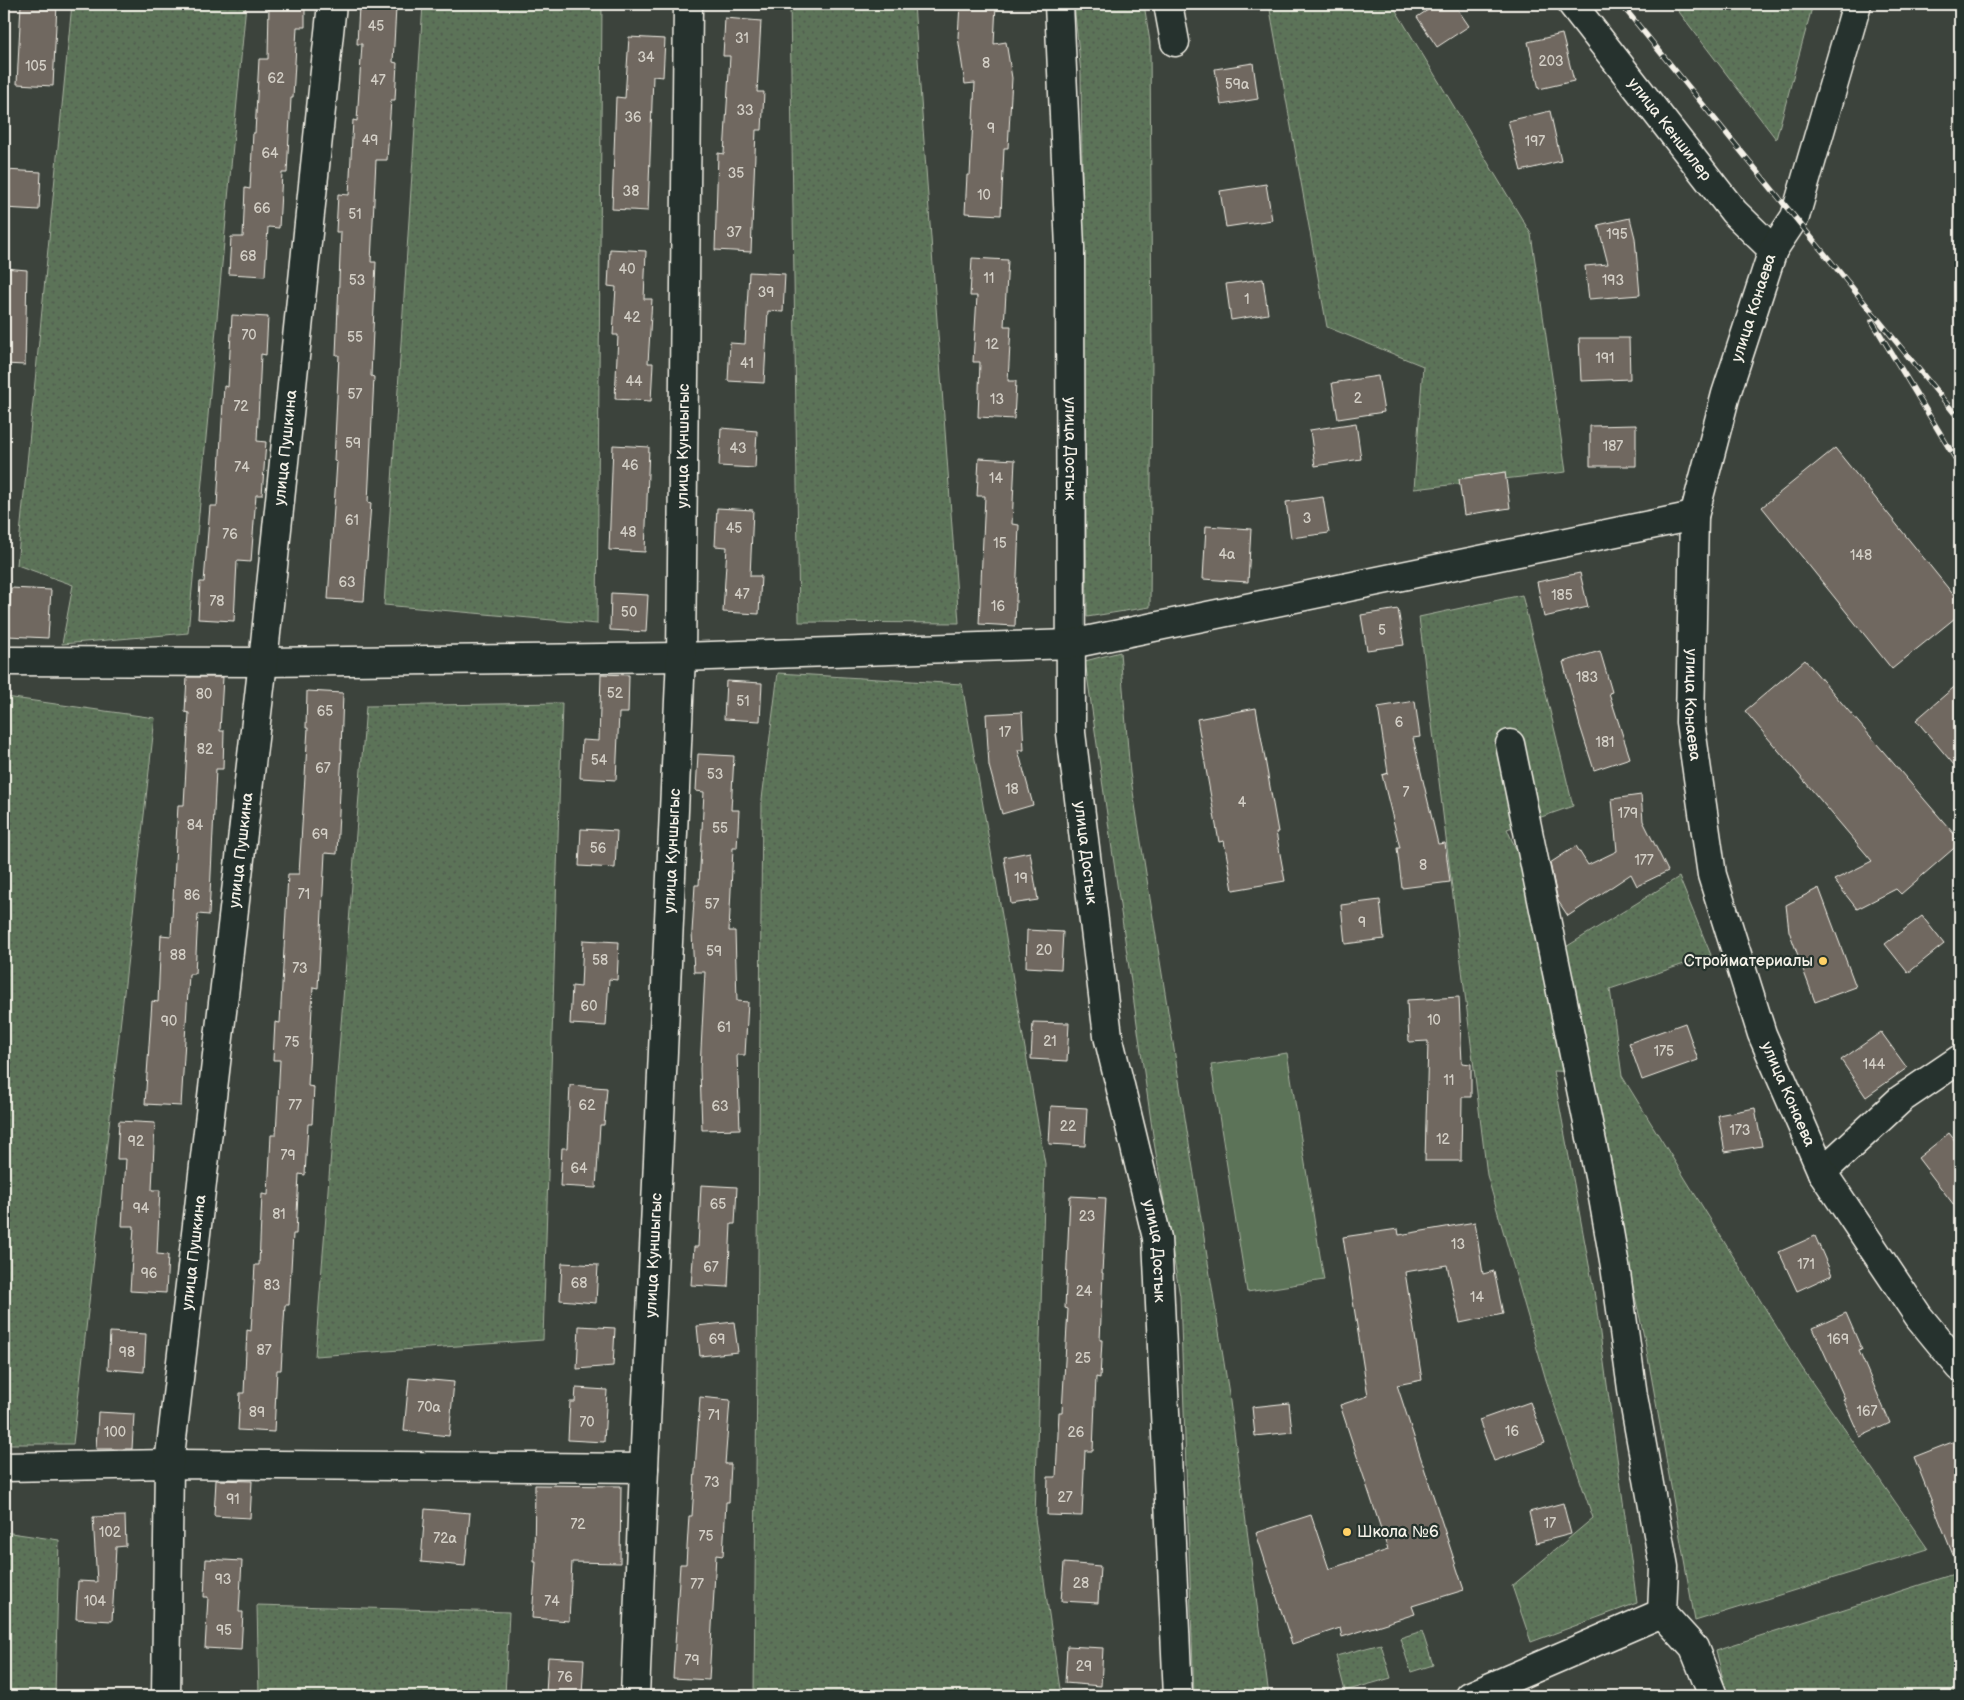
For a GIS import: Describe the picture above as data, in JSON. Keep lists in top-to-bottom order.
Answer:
{
  "streets": {
    "street": [
      "улица Кеншилер",
      "улица Конаева",
      "улица Куншыгыс",
      "улица Пушкина",
      "улица Достык"
    ]
  },
  "crossings": [
    ["улица Кеншилер", "улица Конаева"]
  ],
  "places": ["Стройматериалы", "Школа №6"],
  "house_numbers": [
    "45",
    "31",
    "34",
    "203",
    "8",
    "105",
    "62",
    "47",
    "59а",
    "33",
    "36",
    "9",
    "49",
    "197",
    "64",
    "35",
    "38",
    "10",
    "66",
    "51",
    "37",
    "195",
    "68",
    "40",
    "11",
    "53",
    "193",
    "39",
    "1",
    "42",
    "70",
    "55",
    "12",
    "191",
    "41",
    "44",
    "57",
    "2",
    "13",
    "72",
    "59",
    "187",
    "43",
    "46",
    "74",
    "14",
    "3",
    "61",
    "45",
    "48",
    "76",
    "15",
    "4а",
    "148",
    "63",
    "47",
    "185",
    "78",
    "16",
    "50",
    "5",
    "183",
    "52",
    "80",
    "51",
    "65",
    "6",
    "17",
    "181",
    "82",
    "54",
    "67",
    "53",
    "18",
    "7",
    "4",
    "179",
    "84",
    "55",
    "69",
    "56",
    "177",
    "8",
    "19",
    "71",
    "86",
    "57",
    "9",
    "20",
    "59",
    "88",
    "58",
    "73",
    "60",
    "10",
    "90",
    "61",
    "21",
    "75",
    "175",
    "144",
    "11",
    "77",
    "62",
    "63",
    "22",
    "173",
    "12",
    "92",
    "79",
    "64",
    "65",
    "94",
    "81",
    "23",
    "13",
    "171",
    "67",
    "96",
    "68",
    "83",
    "24",
    "14",
    "69",
    "169",
    "87",
    "98",
    "25",
    "70а",
    "167",
    "89",
    "71",
    "70",
    "16",
    "100",
    "26",
    "73",
    "27",
    "91",
    "17",
    "72",
    "102",
    "75",
    "72а",
    "93",
    "28",
    "77",
    "104",
    "74",
    "95",
    "79",
    "29",
    "76"
  ]
}
